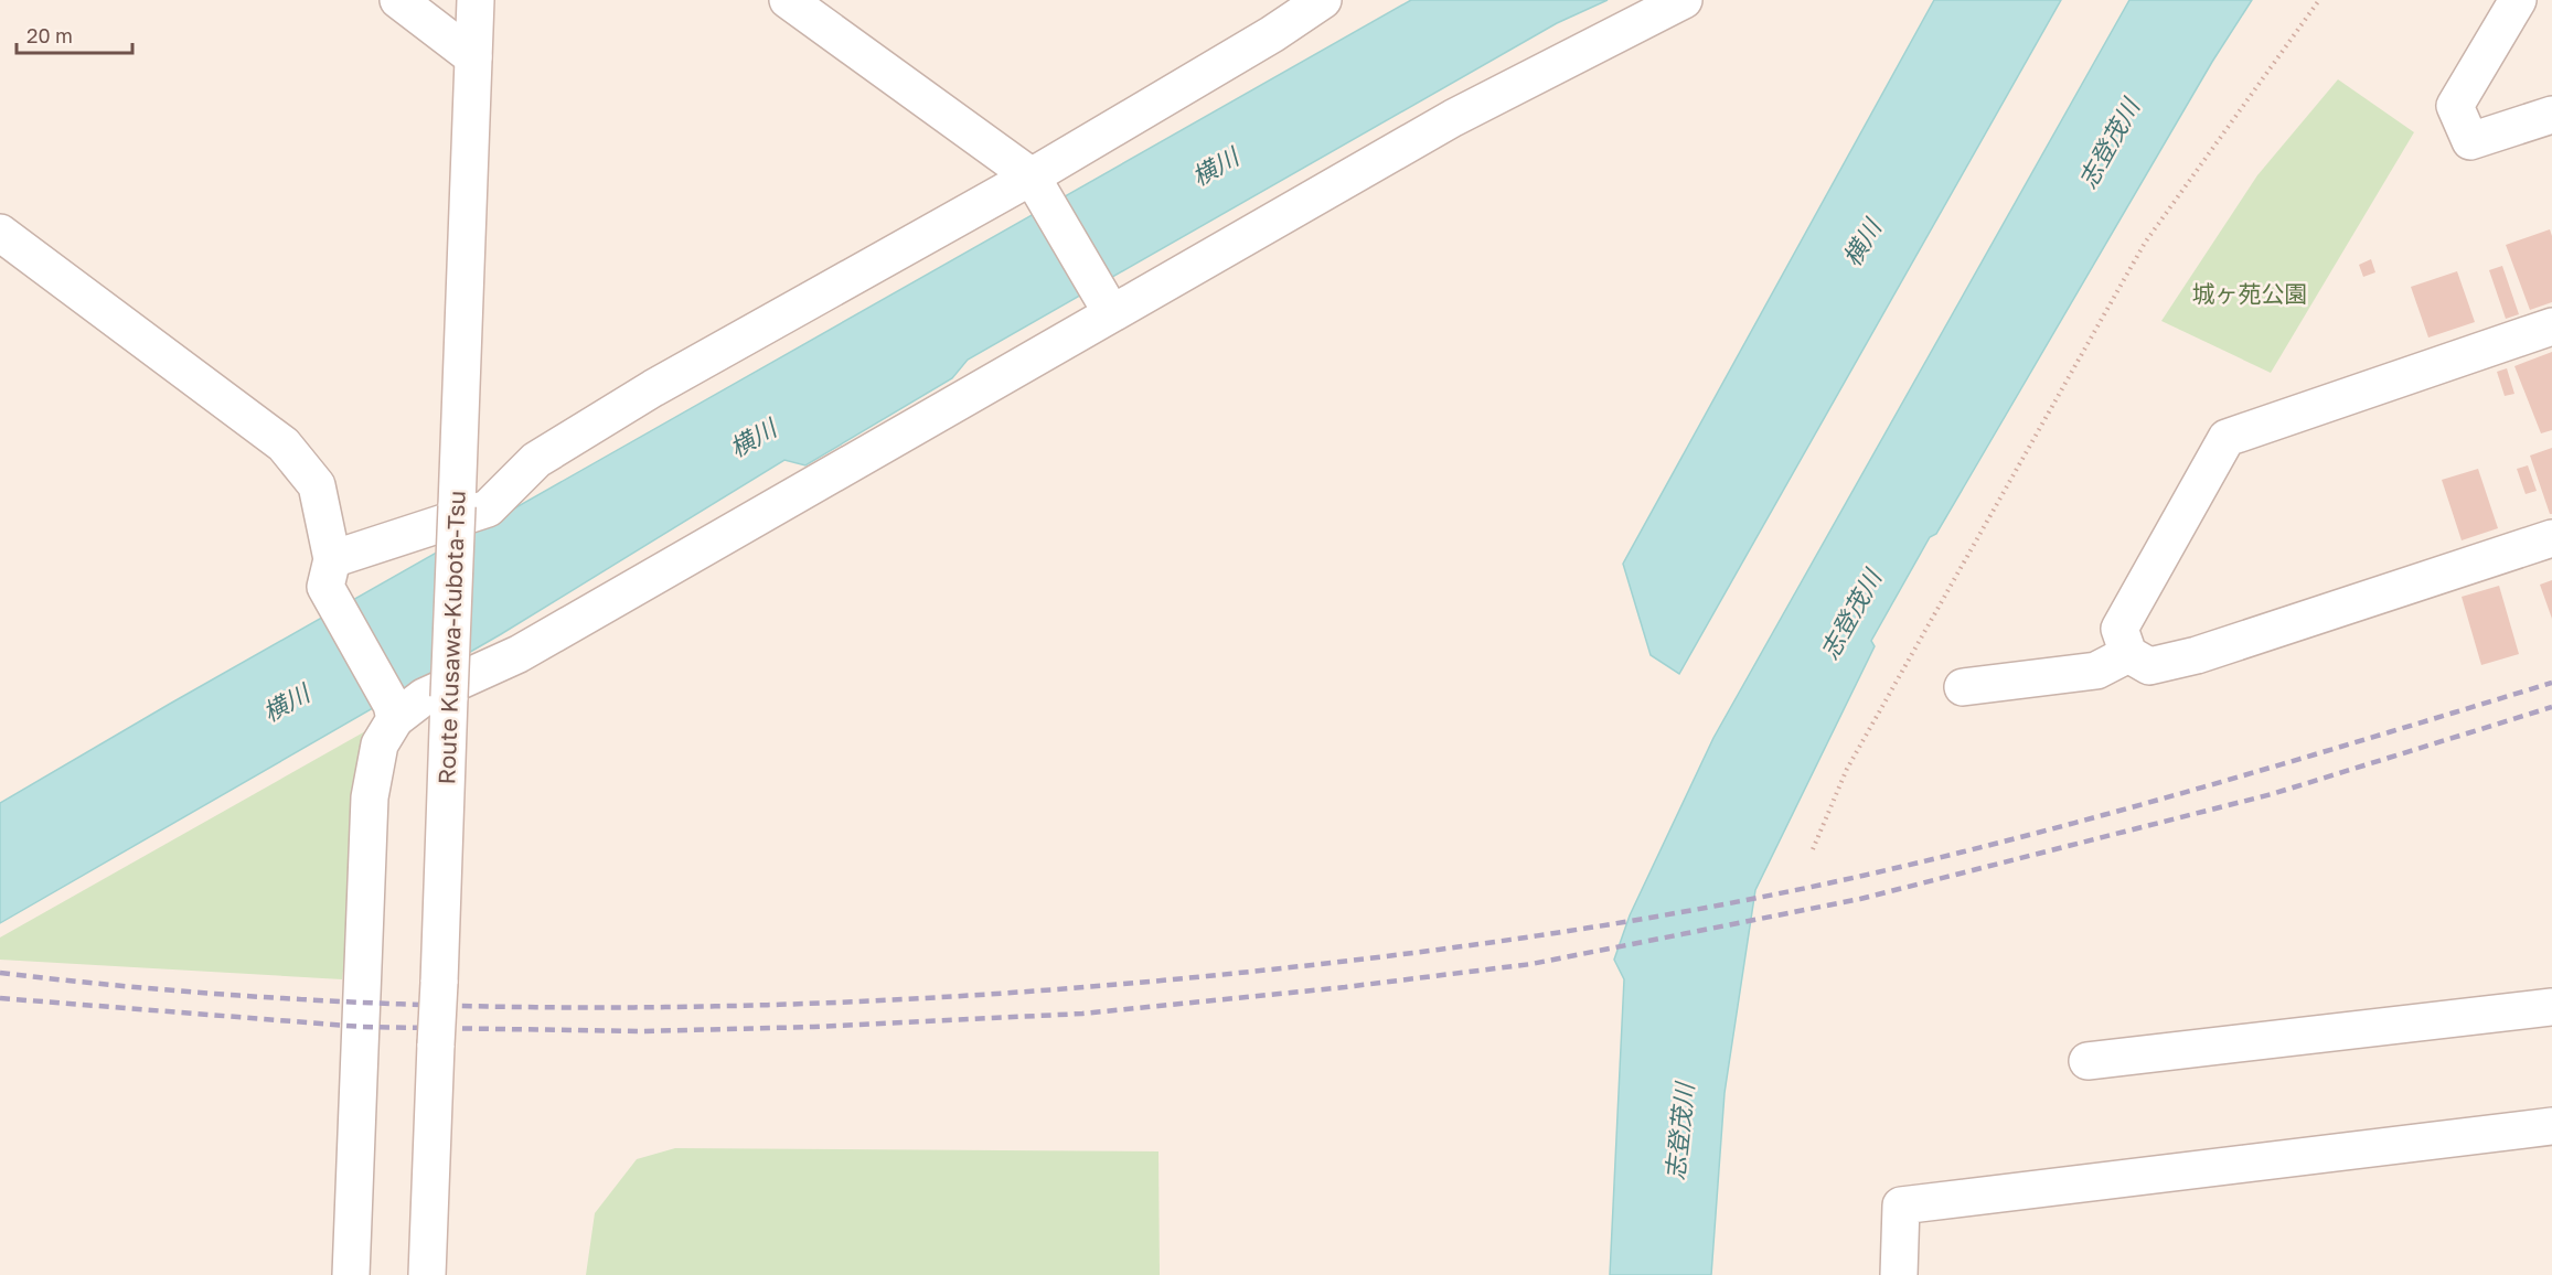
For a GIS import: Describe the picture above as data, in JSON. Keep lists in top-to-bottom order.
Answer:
{
  "streets": {
    "street": ["Route Kusawa-Kubota-Tsu"]
  },
  "water": ["志登茂川", "横川"],
  "parks": ["城ヶ苑公園"],
  "scale_bar": "20 m"
}
